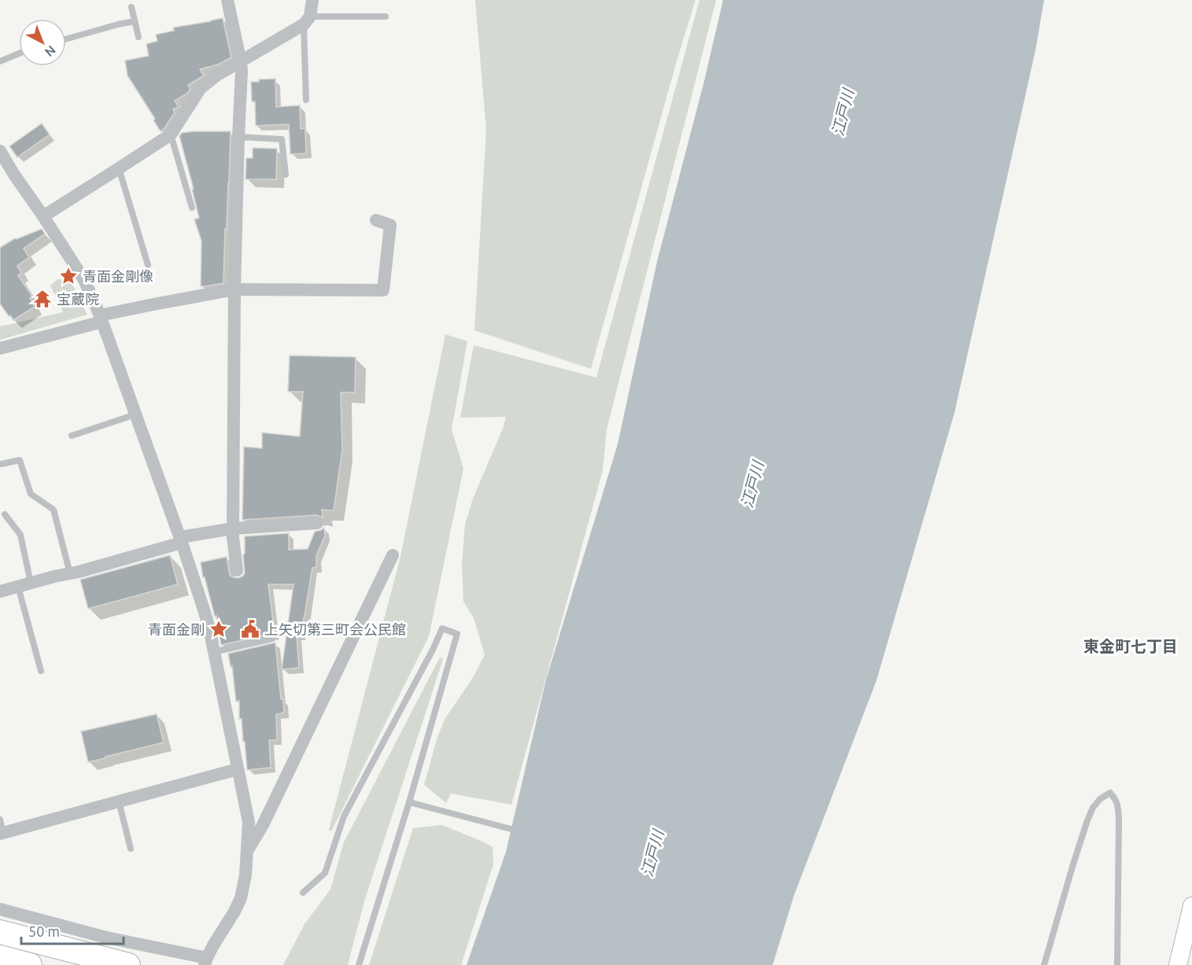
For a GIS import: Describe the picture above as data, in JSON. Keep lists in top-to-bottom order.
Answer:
{
  "districts": ["東金町七丁目"],
  "water": ["江戸川"],
  "places": {
    "place": ["青面金剛像", "青面金剛"],
    "temple": ["宝蔵院"],
    "public building": ["上矢切第三町会公民館"]
  },
  "scale_bar": "50 m",
  "north": "bottom right"
}
